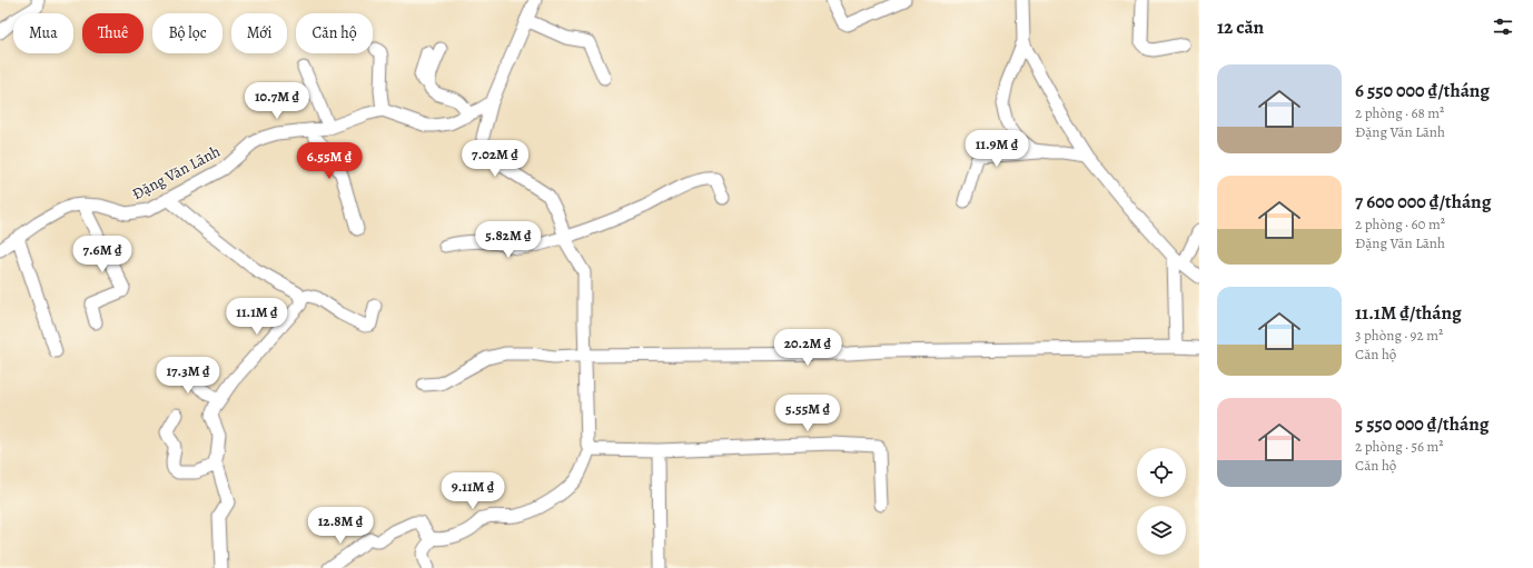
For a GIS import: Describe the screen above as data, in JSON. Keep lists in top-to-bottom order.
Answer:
{
  "streets": {
    "street": ["Đặng Văn Lãnh"]
  },
  "page": {
    "heading": "12 căn",
    "chip": [
      "Mua",
      "Thuê",
      "Bộ lọc",
      "Mới",
      "Căn hộ"
    ],
    "list": [
      {
        "name": "6 550 000 ₫/tháng",
        "note": "2 phòng · 68 m² · Đặng Văn Lãnh"
      },
      {
        "name": "7 600 000 ₫/tháng",
        "note": "2 phòng · 60 m² · Đặng Văn Lãnh"
      },
      {
        "name": "11.1M ₫/tháng",
        "note": "3 phòng · 92 m² · Căn hộ"
      },
      {
        "name": "5 550 000 ₫/tháng",
        "note": "2 phòng · 56 m² · Căn hộ"
      }
    ],
    "price": [
      "10.7M ₫",
      "11.9M ₫",
      "7.02M ₫",
      "6.55M ₫",
      "5.82M ₫",
      "7.6M ₫",
      "11.1M ₫",
      "20.2M ₫",
      "17.3M ₫",
      "5.55M ₫",
      "9.11M ₫",
      "12.8M ₫"
    ]
  }
}
